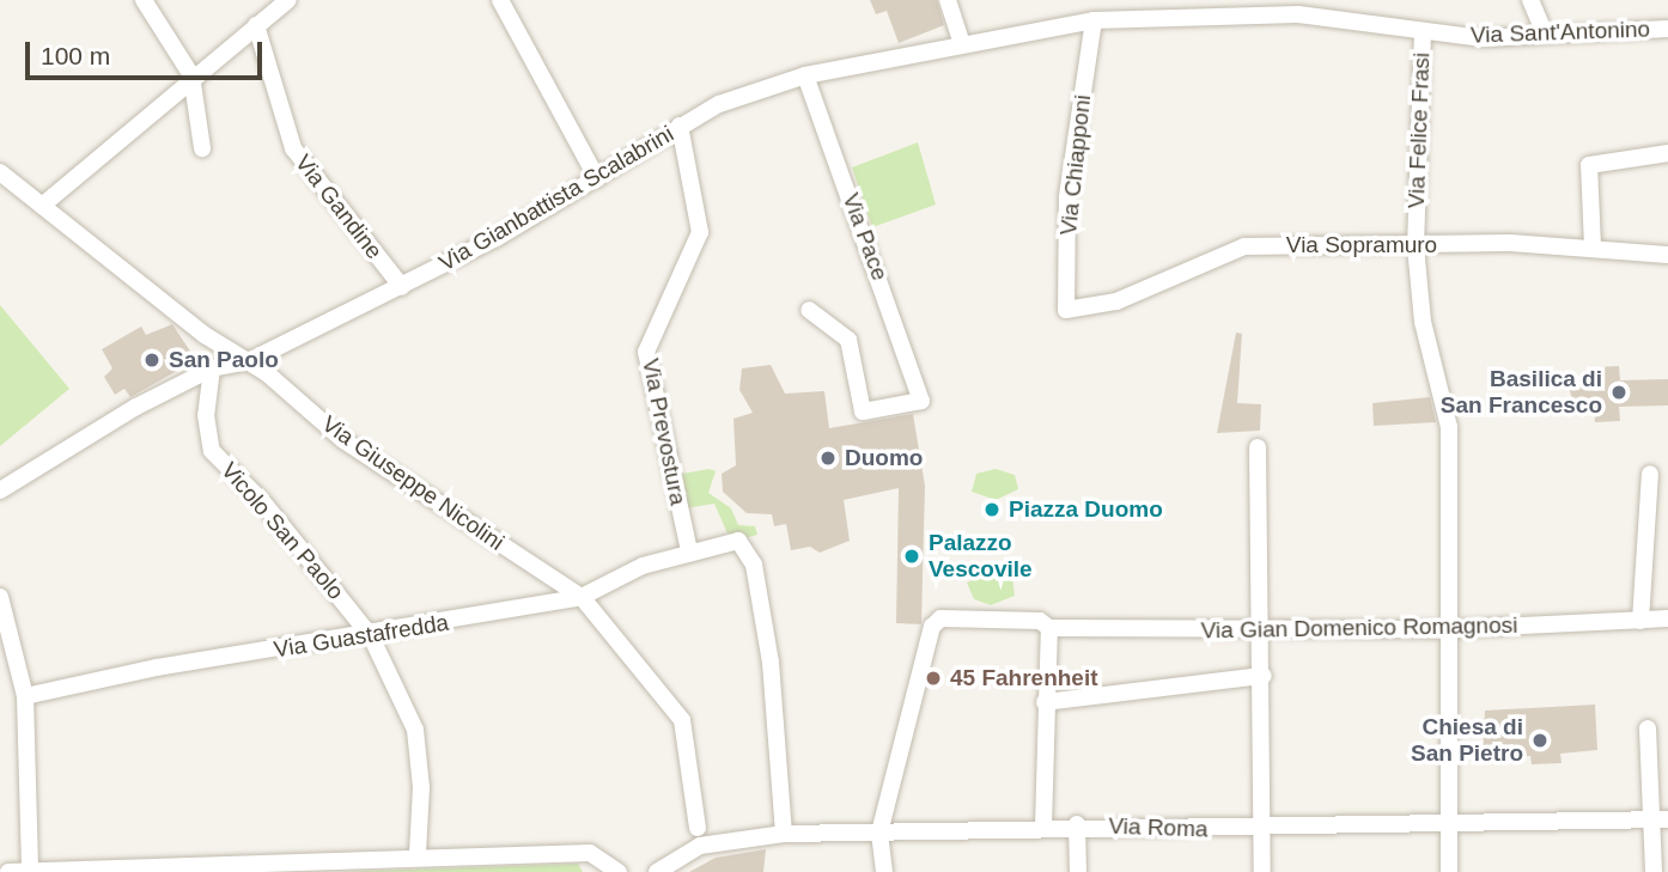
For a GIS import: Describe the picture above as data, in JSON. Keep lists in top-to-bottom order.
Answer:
{
  "streets": {
    "street": [
      "Via Sant'Antonino",
      "Via Felice Frasi",
      "Via Chiapponi",
      "Via Gianbattista Scalabrini",
      "Via Gandine",
      "Via Pace",
      "Via Sopramuro",
      "Via Prevostura",
      "Via Giuseppe Nicolini",
      "Vicolo San Paolo",
      "Via Gian Domenico Romagnosi",
      "Via Guastafredda",
      "Via Roma"
    ]
  },
  "crossings": [
    ["Via Sant'Antonino", "Via Felice Frasi"],
    ["Via Sant'Antonino", "Via Gianbattista Scalabrini"],
    ["Via Felice Frasi", "Via Sopramuro"],
    ["Via Felice Frasi", "Via Gian Domenico Romagnosi"],
    ["Via Felice Frasi", "Via Roma"],
    ["Via Chiapponi", "Via Gianbattista Scalabrini"],
    ["Via Chiapponi", "Via Sopramuro"],
    ["Via Gianbattista Scalabrini", "Via Gandine"],
    ["Via Gianbattista Scalabrini", "Via Pace"],
    ["Via Gianbattista Scalabrini", "Via Prevostura"],
    ["Via Gianbattista Scalabrini", "Via Giuseppe Nicolini"],
    ["Via Gianbattista Scalabrini", "Vicolo San Paolo"],
    ["Via Prevostura", "Via Guastafredda"],
    ["Via Giuseppe Nicolini", "Via Guastafredda"],
    ["Vicolo San Paolo", "Via Guastafredda"],
    ["Via Guastafredda", "Via Roma"]
  ],
  "places": [
    "San Paolo",
    "Basilica di San Francesco",
    "Duomo",
    "Piazza Duomo",
    "Palazzo Vescovile",
    "45 Fahrenheit",
    "Chiesa di San Pietro"
  ],
  "scale_bar": "100 m"
}
